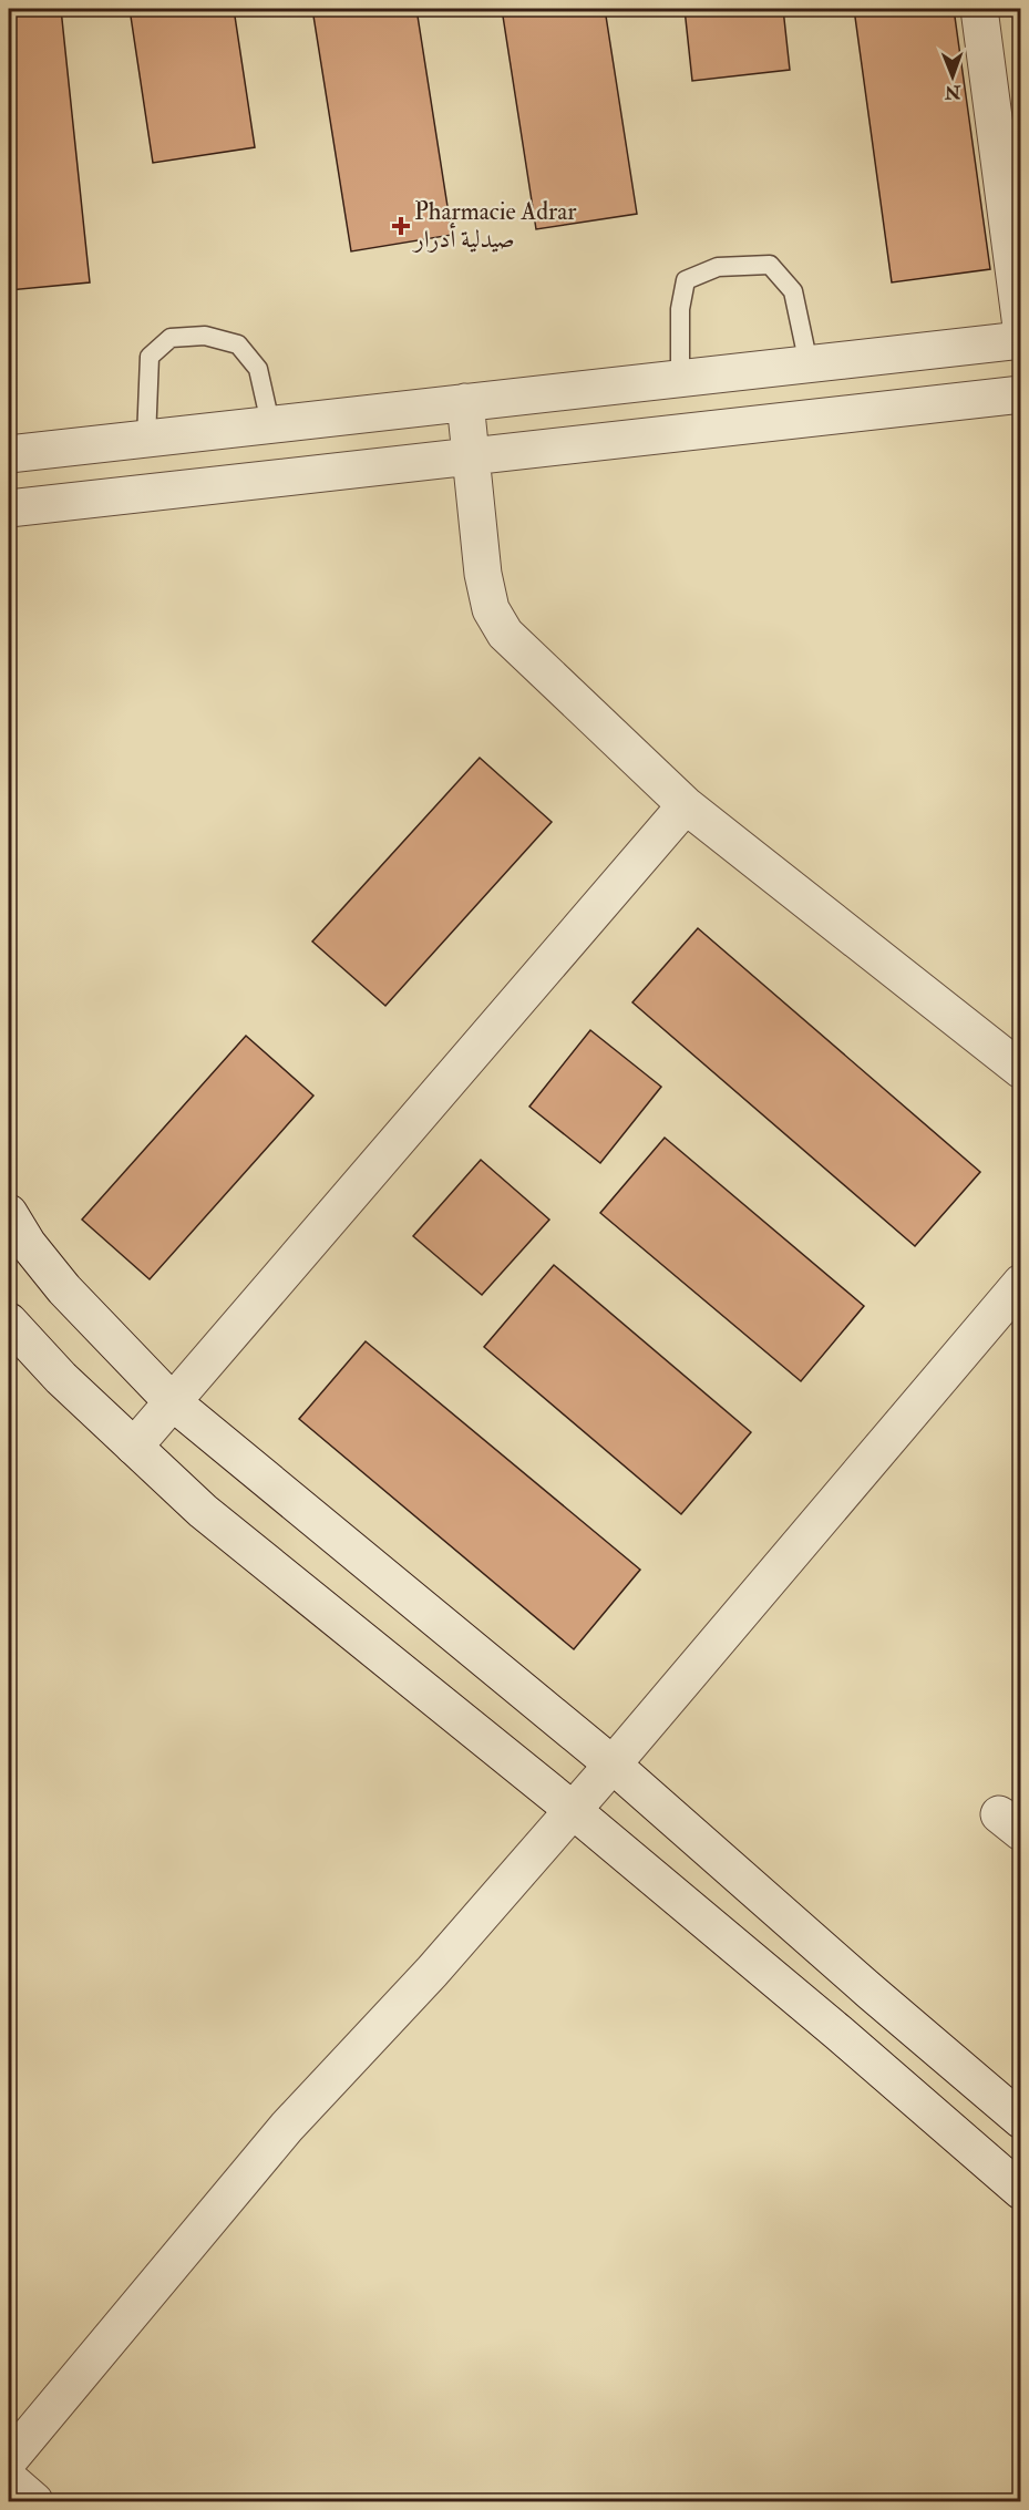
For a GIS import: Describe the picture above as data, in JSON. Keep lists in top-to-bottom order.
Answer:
{
  "places": {
    "health": ["Pharmacie Adrar صيدلية أدرار"]
  },
  "north": "bottom"
}
